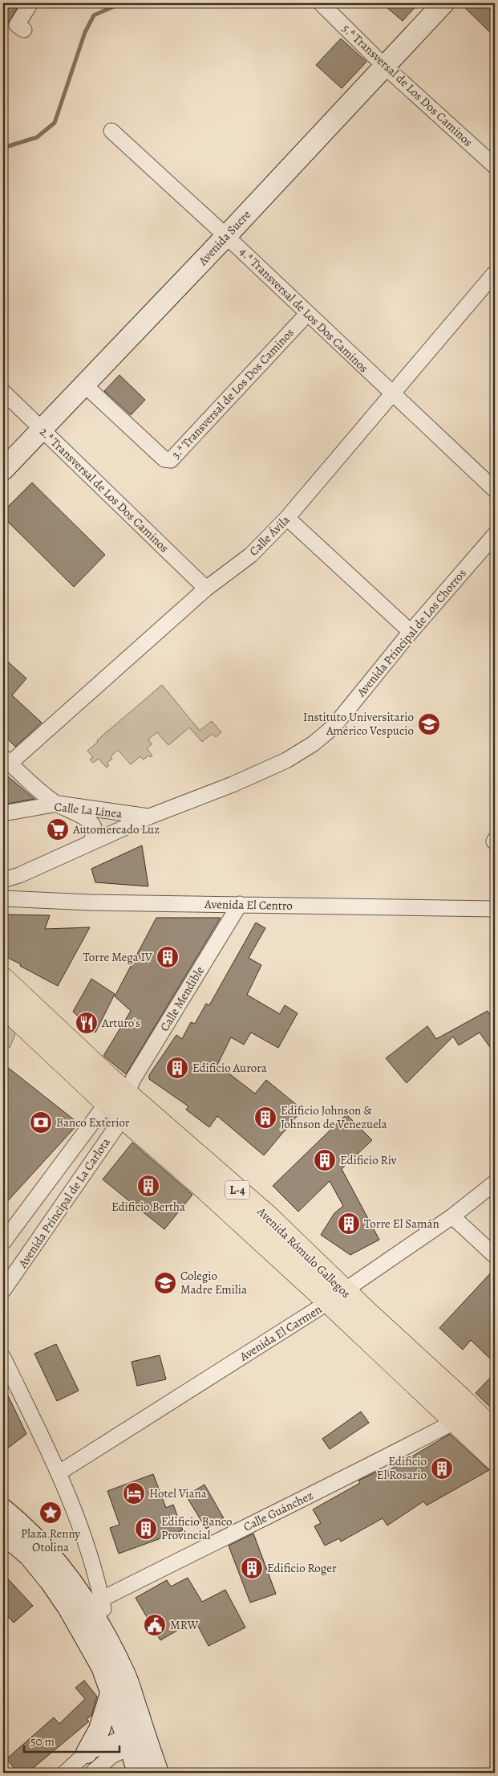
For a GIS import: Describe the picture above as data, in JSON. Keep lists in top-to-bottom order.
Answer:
{
  "streets": {
    "main road": ["Avenida Sucre", "L-4", "Avenida Rómulo Gallegos"],
    "street": [
      "5.ª Transversal de Los Dos Caminos",
      "4.ª Transversal de Los Dos Caminos",
      "3.ª Transversal de Los Dos Caminos",
      "2.ª Transversal de Los Dos Caminos",
      "Calle Ávila",
      "Avenida Principal de Los Chorros",
      "Calle La Línea",
      "Avenida El Centro",
      "Calle Mendible",
      "Avenida Principal de La Carlota",
      "Avenida El Carmen",
      "Calle Guánchez"
    ]
  },
  "crossings": [
    ["5.ª Transversal de Los Dos Caminos", "Avenida Sucre"],
    ["Avenida Sucre", "4.ª Transversal de Los Dos Caminos"],
    ["Avenida Sucre", "3.ª Transversal de Los Dos Caminos"],
    ["Avenida Sucre", "2.ª Transversal de Los Dos Caminos"],
    ["4.ª Transversal de Los Dos Caminos", "3.ª Transversal de Los Dos Caminos"],
    ["4.ª Transversal de Los Dos Caminos", "Calle Ávila"],
    ["2.ª Transversal de Los Dos Caminos", "Calle Ávila"],
    ["Avenida Principal de Los Chorros", "Calle La Línea"],
    ["Avenida El Centro", "Calle Mendible"],
    ["Calle Mendible", "Avenida Principal de La Carlota"],
    ["Calle Mendible", "Avenida Rómulo Gallegos"],
    ["Avenida Principal de La Carlota", "Avenida Rómulo Gallegos"],
    ["Avenida Rómulo Gallegos", "Avenida El Carmen"],
    ["Avenida Rómulo Gallegos", "Calle Guánchez"]
  ],
  "places": {
    "school or university": ["Instituto Universitario Américo Vespucio", "Colegio Madre Emilia"],
    "supermarket": ["Automercado Luz"],
    "building": [
      "Torre Mega IV",
      "Edificio Aurora",
      "Edificio Johnson & Johnson de Venezuela",
      "Edificio Riv",
      "Edificio Bertha",
      "Torre El Samán",
      "Edificio El Rosario",
      "Edificio Banco Provincial",
      "Edificio Roger"
    ],
    "restaurant": ["Arturo's"],
    "bank": ["Banco Exterior"],
    "hotel": ["Hotel Viana"],
    "place": ["Plaza Renny Otolina"],
    "public building": ["MRW"]
  },
  "scale_bar": "50 m"
}
